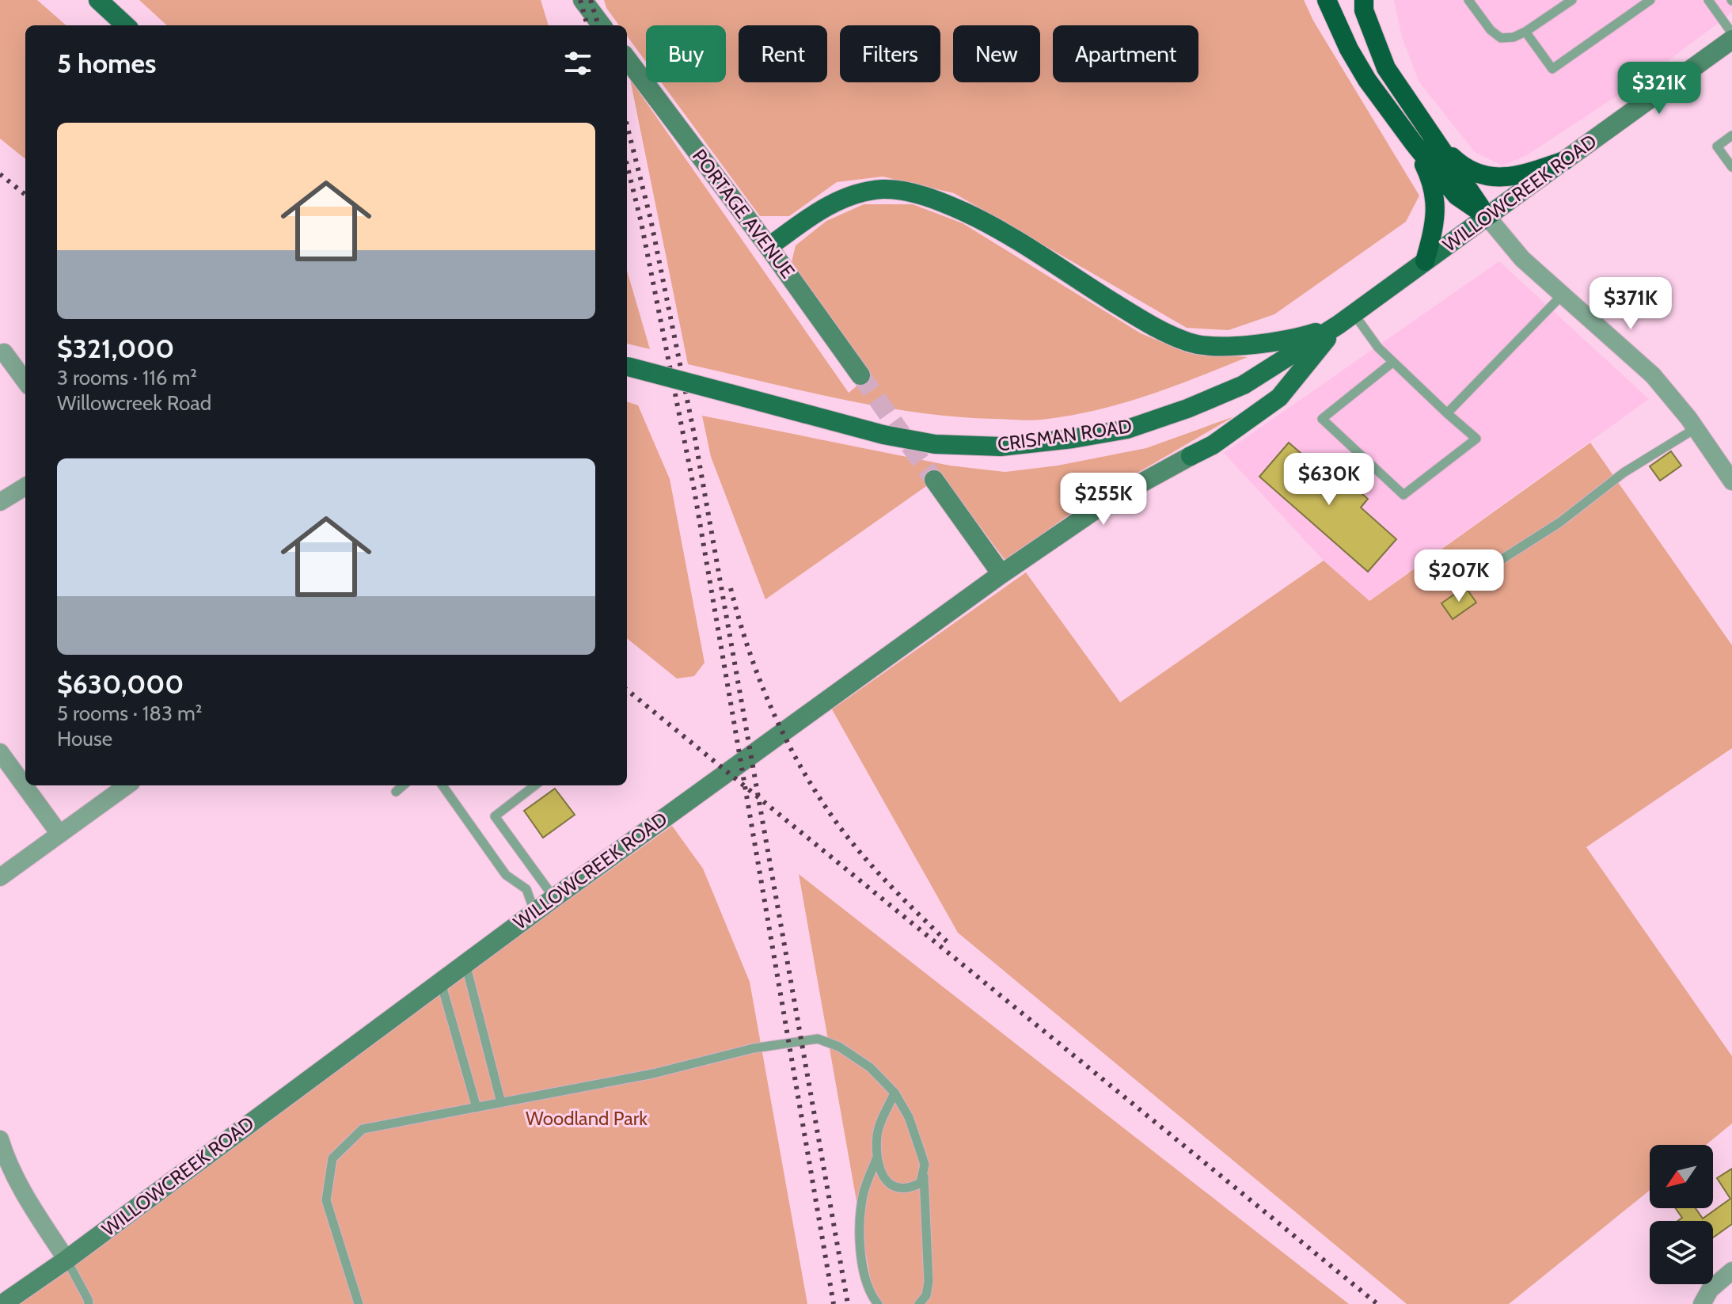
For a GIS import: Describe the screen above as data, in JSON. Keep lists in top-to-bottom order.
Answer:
{
  "streets": {
    "main road": ["WILLOWCREEK ROAD", "CRISMAN ROAD"],
    "street": ["PORTAGE AVENUE"]
  },
  "crossings": [
    ["WILLOWCREEK ROAD", "CRISMAN ROAD"]
  ],
  "parks": ["Woodland Park"],
  "north": "bottom left",
  "page": {
    "chip": [
      "Buy",
      "Rent",
      "Filters",
      "New",
      "Apartment"
    ],
    "heading": "5 homes",
    "price": [
      "$321K",
      "$371K",
      "$630K",
      "$255K",
      "$207K"
    ],
    "list": [
      {
        "name": "$321,000",
        "note": "3 rooms · 116 m² · Willowcreek Road"
      },
      {
        "name": "$630,000",
        "note": "5 rooms · 183 m² · House"
      }
    ]
  }
}
